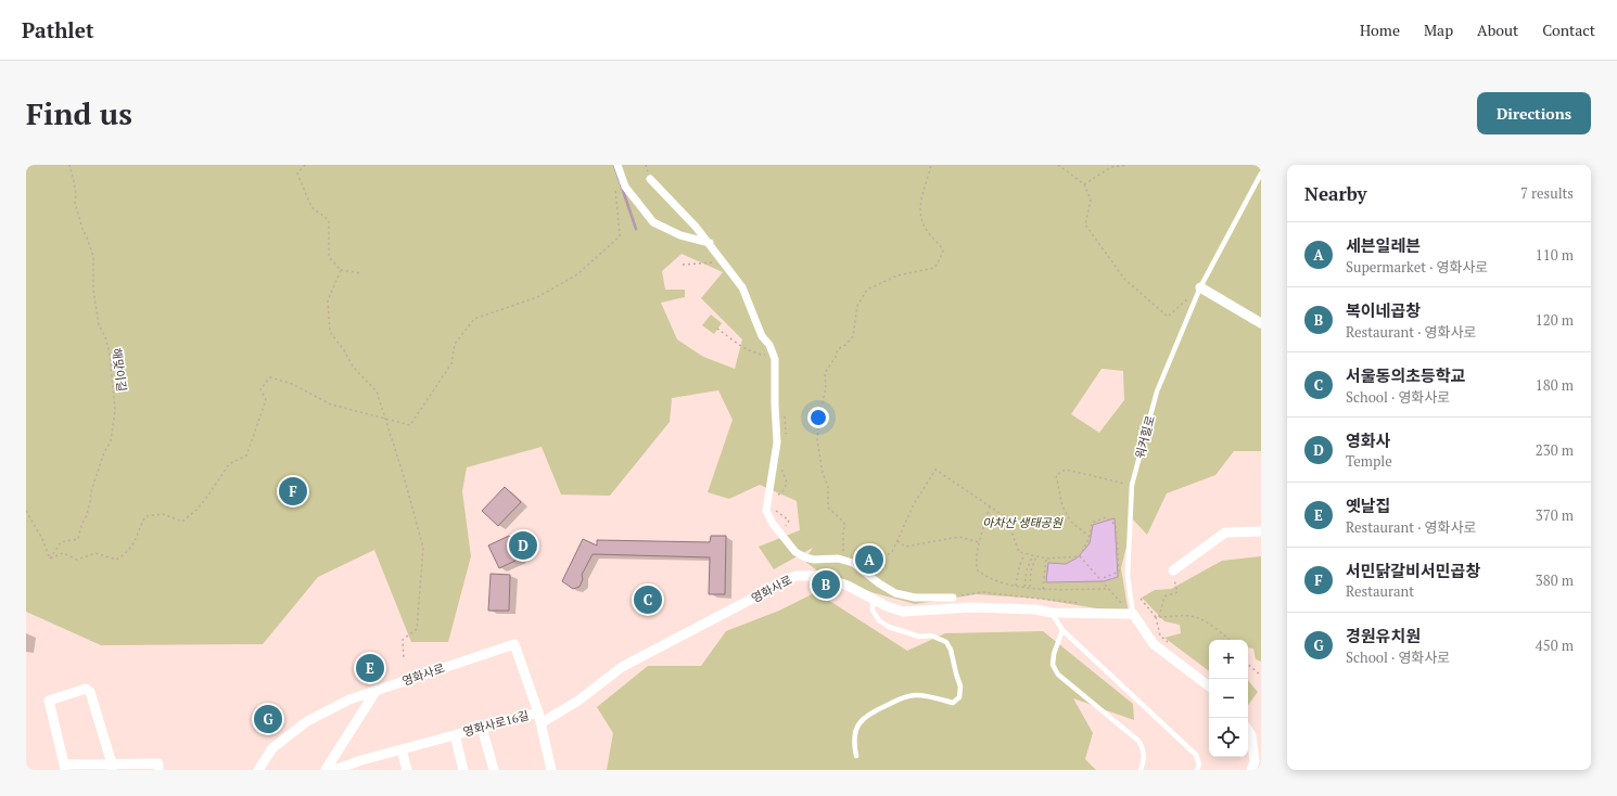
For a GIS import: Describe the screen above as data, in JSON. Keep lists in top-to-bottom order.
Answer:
{
  "streets": {
    "street": ["워커힐로", "영화사로", "영화사로16길"],
    "path": ["해맞이길"]
  },
  "crossings": [
    ["워커힐로", "영화사로"],
    ["영화사로", "영화사로16길"]
  ],
  "parks": ["아차산 생태공원"],
  "page": {
    "header": "Pathlet",
    "nav": [
      "Home",
      "Map",
      "About",
      "Contact"
    ],
    "buttons": "Directions",
    "title": "Find us",
    "heading": ["Nearby", "7 results"],
    "list": [
      {
        "mark": "A",
        "name": "세븐일레븐",
        "note": "Supermarket · 영화사로",
        "value": "110 m"
      },
      {
        "mark": "B",
        "name": "복이네곱창",
        "note": "Restaurant · 영화사로",
        "value": "120 m"
      },
      {
        "mark": "C",
        "name": "서울동의초등학교",
        "note": "School · 영화사로",
        "value": "180 m"
      },
      {
        "mark": "D",
        "name": "영화사",
        "note": "Temple",
        "value": "230 m"
      },
      {
        "mark": "E",
        "name": "옛날집",
        "note": "Restaurant · 영화사로",
        "value": "370 m"
      },
      {
        "mark": "F",
        "name": "서민닭갈비서민곱창",
        "note": "Restaurant",
        "value": "380 m"
      },
      {
        "mark": "G",
        "name": "경원유치원",
        "note": "School · 영화사로",
        "value": "450 m"
      }
    ],
    "pins": [
      "F",
      "D",
      "A",
      "B",
      "C",
      "E",
      "G"
    ],
    "map_buttons": ["+", "−"]
  }
}
